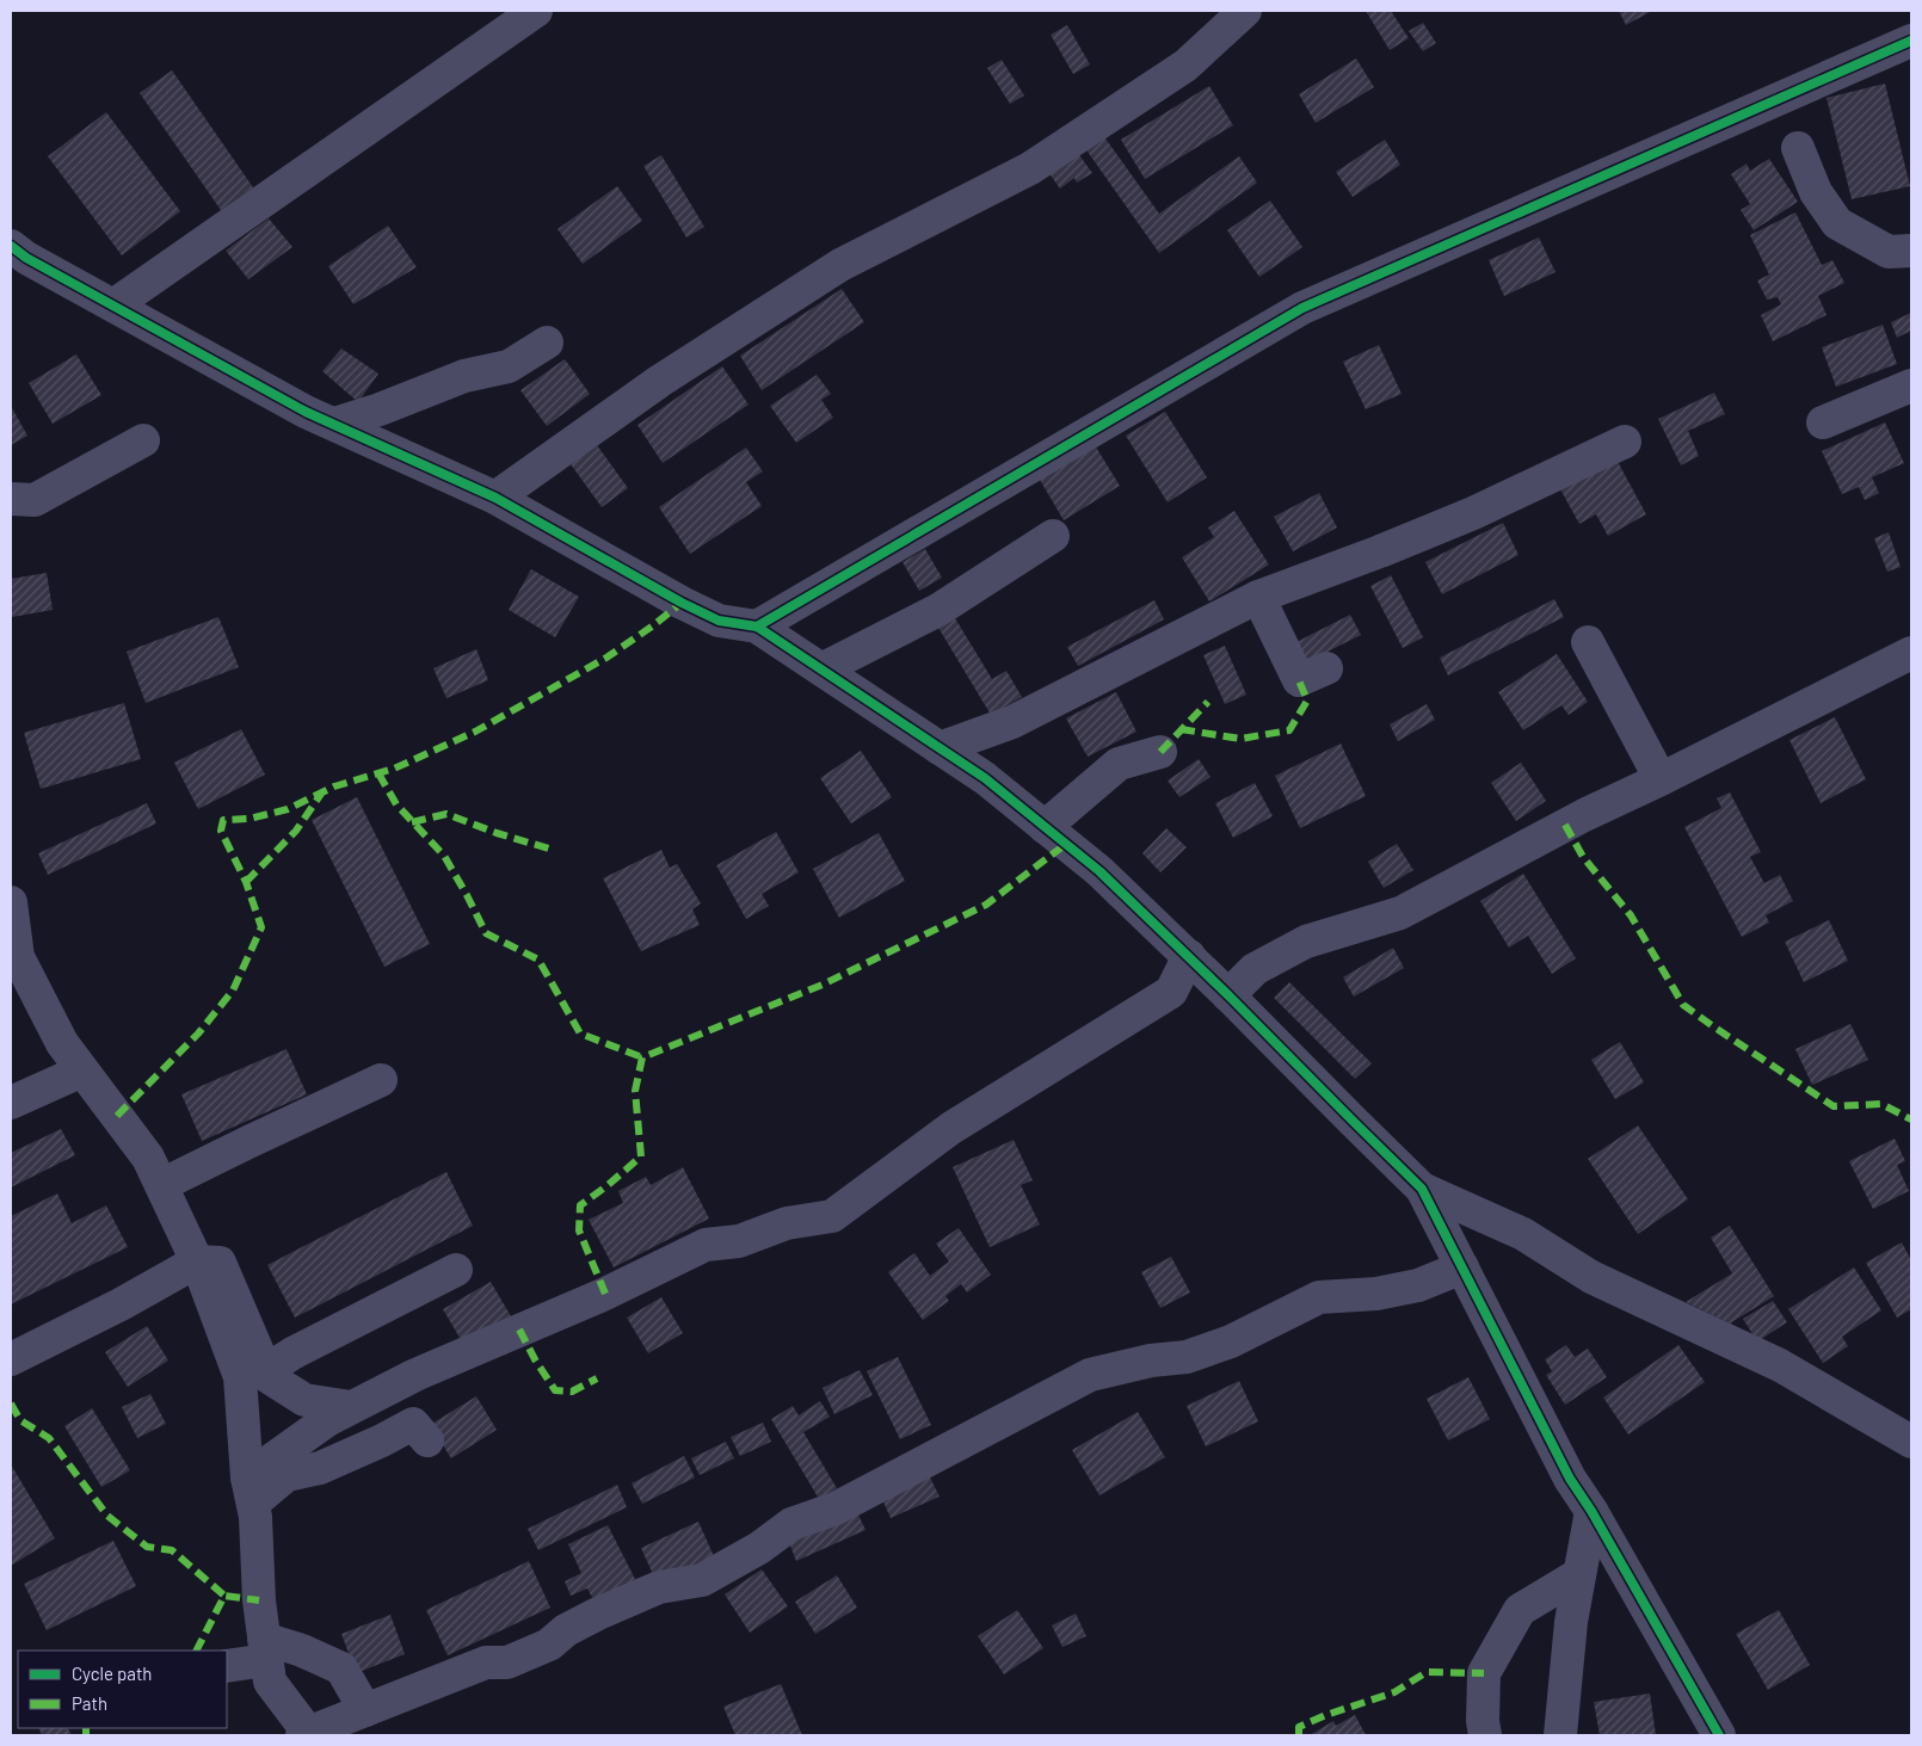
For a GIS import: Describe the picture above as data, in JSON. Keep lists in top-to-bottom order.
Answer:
{
  "legend": ["Cycle path", "Path"]
}
